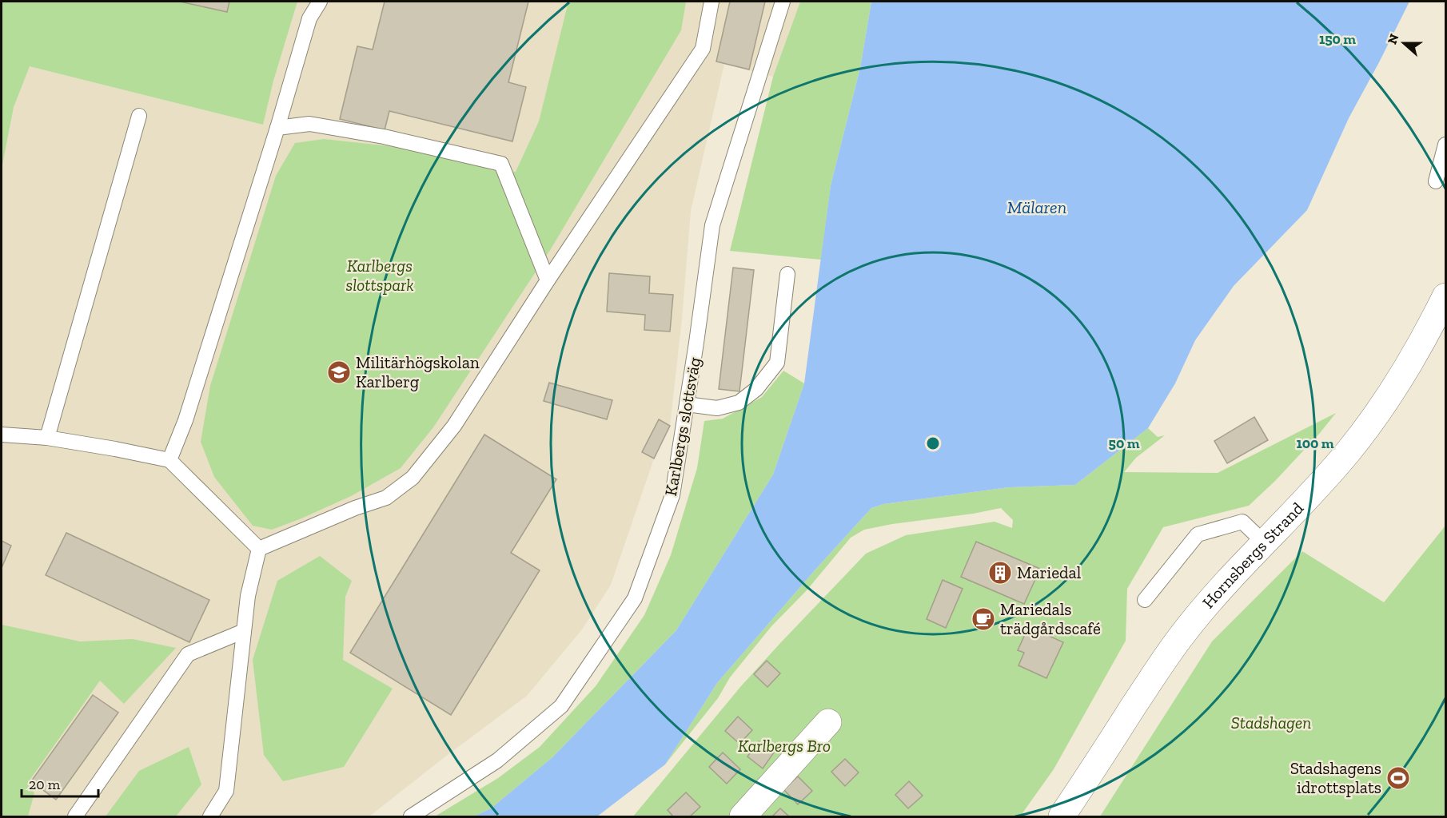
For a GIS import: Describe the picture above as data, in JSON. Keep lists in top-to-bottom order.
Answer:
{
  "streets": {
    "street": ["Hornsbergs Strand"],
    "lane": ["Karlbergs slottsväg"]
  },
  "water": ["Mälaren"],
  "parks": ["Karlbergs slottspark", "Stadshagen", "Karlbergs Bro"],
  "places": {
    "school or university": ["Militärhögskolan Karlberg"],
    "building": ["Mariedal"],
    "cafe": ["Mariedals trädgårdscafé"],
    "sports": ["Stadshagens idrottsplats"]
  },
  "scale_bar": "20 m",
  "north": "left",
  "rings": ["150 m", "50 m", "100 m"]
}
